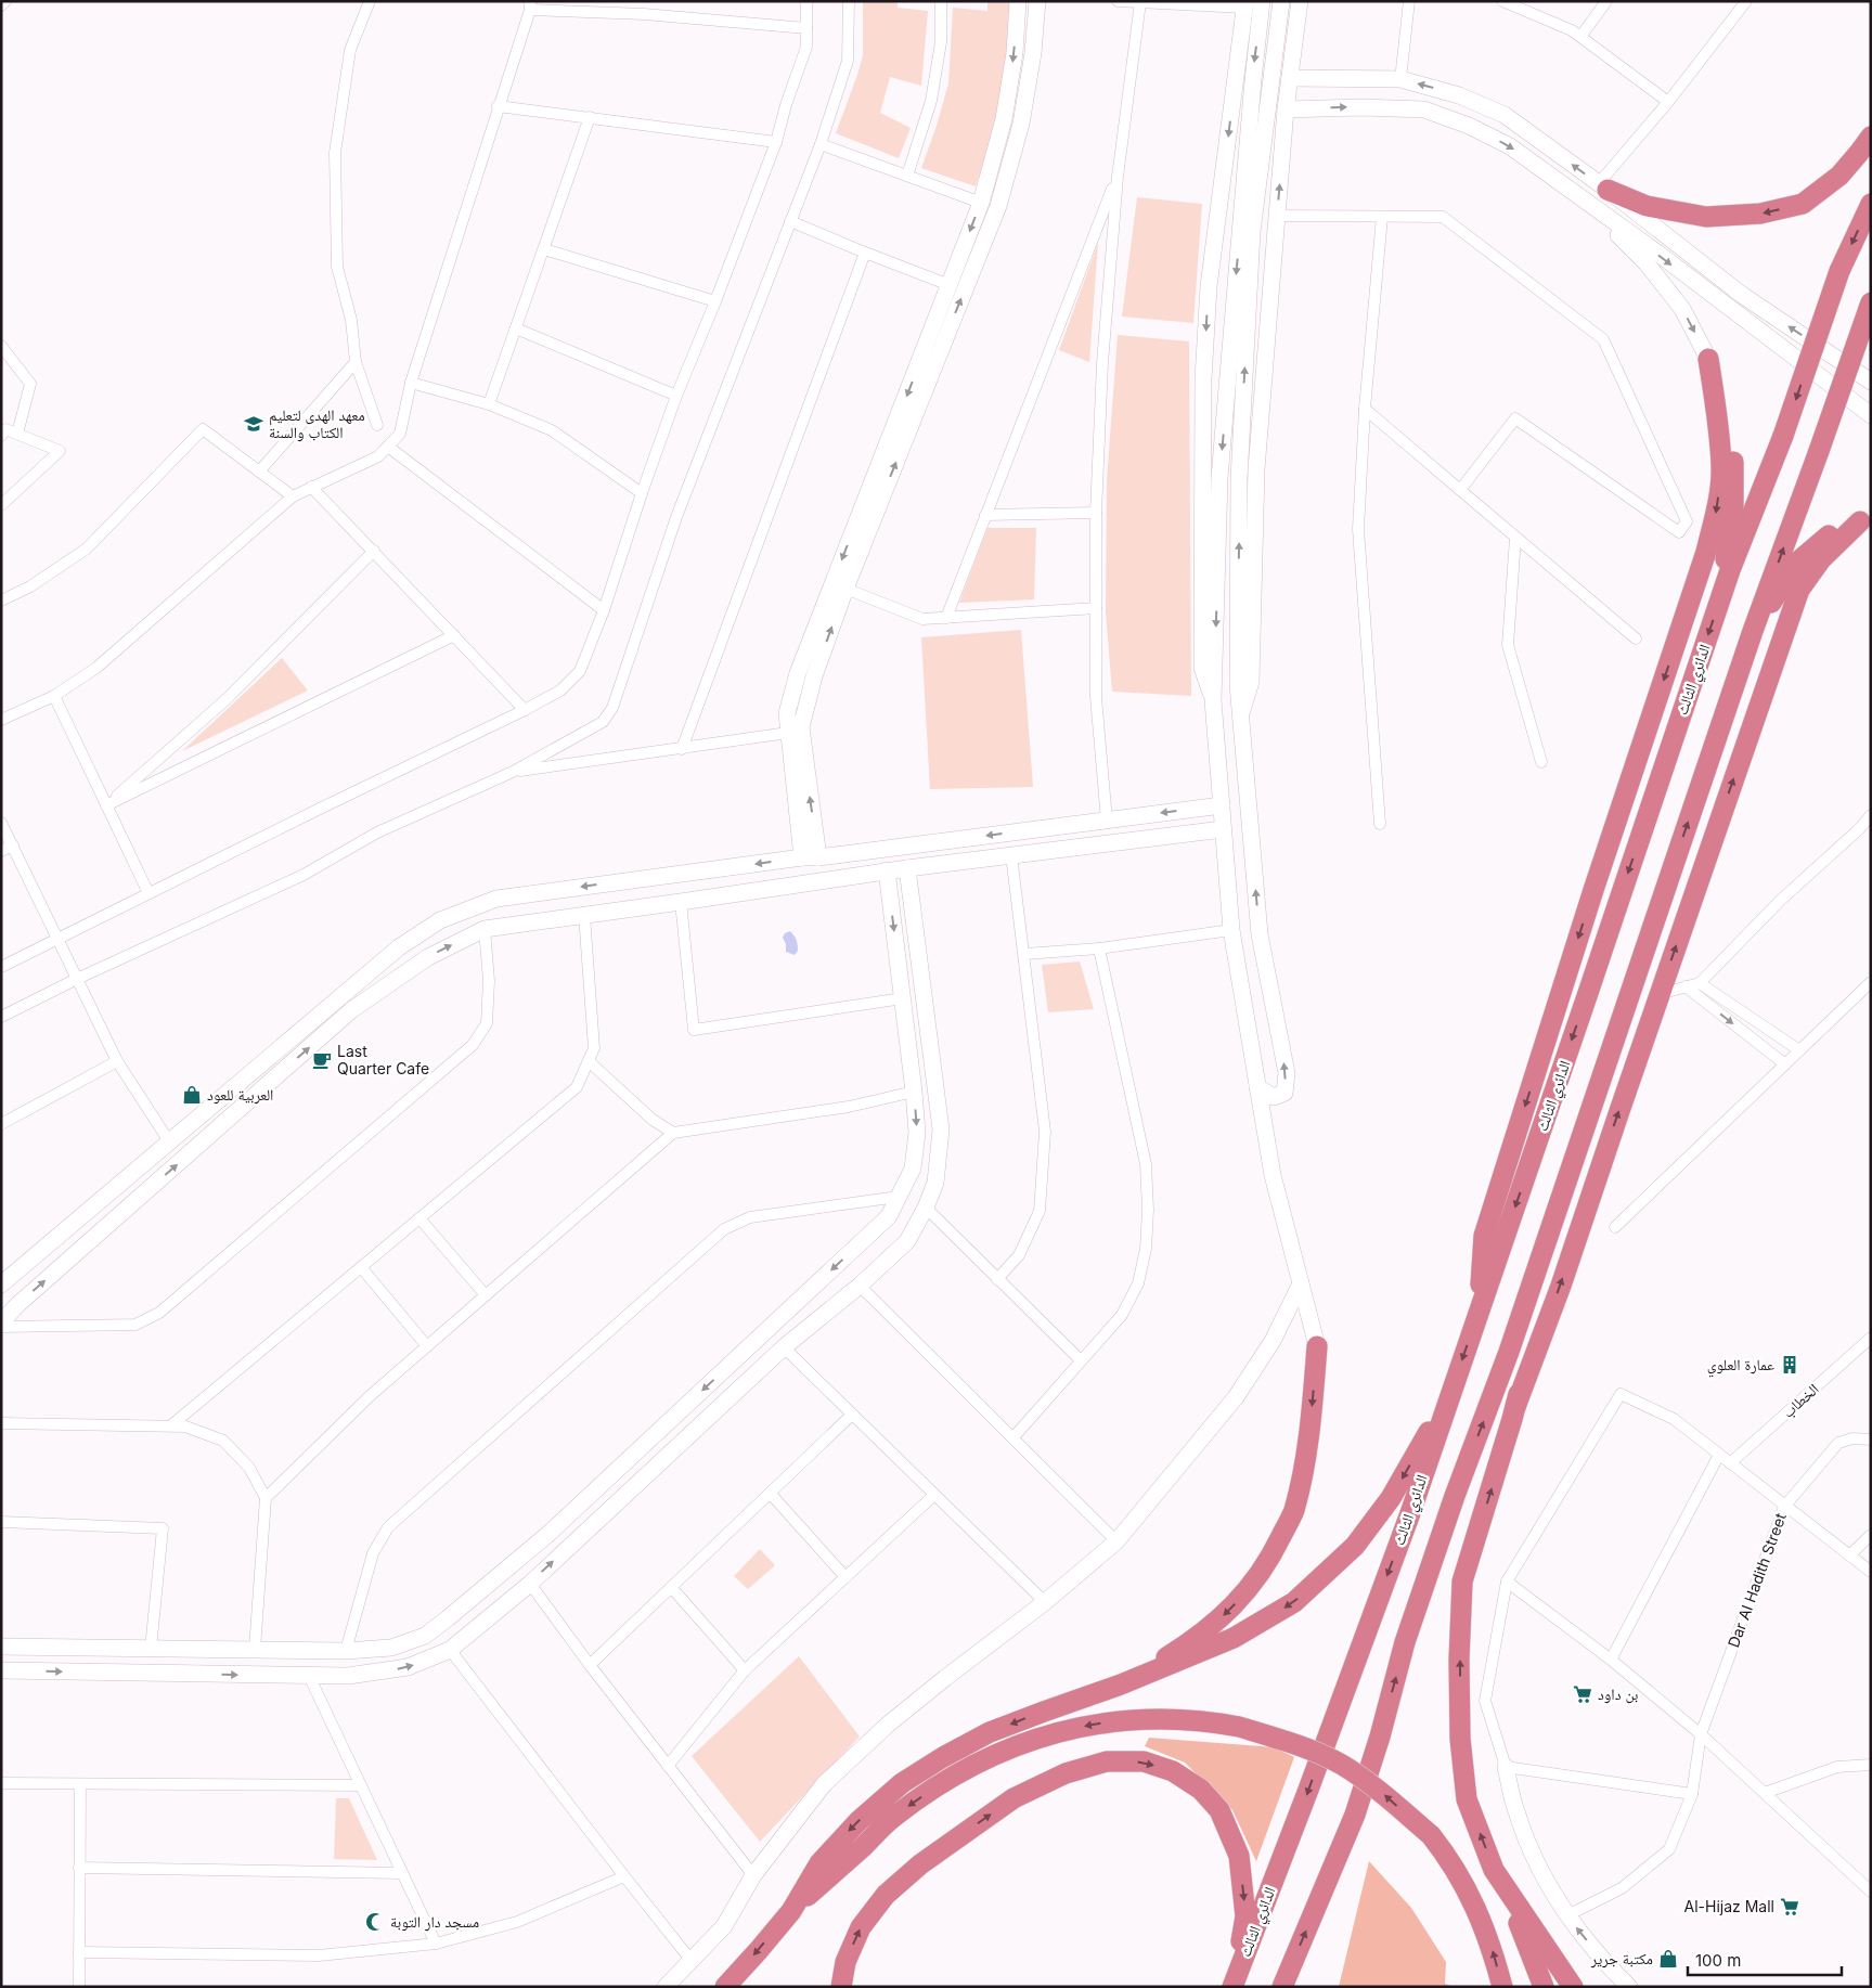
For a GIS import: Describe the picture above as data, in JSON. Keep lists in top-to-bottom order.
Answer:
{
  "streets": {
    "highway": ["الدائري الثالث"],
    "street": ["الخطاب", "Dar Al Hadith Street"]
  },
  "places": {
    "school or university": ["معهد الهدى لتعليم الكتاب والسنة"],
    "cafe": ["Last Quarter Cafe"],
    "shop": ["العربية للعود", "مكتبة جرير"],
    "building": ["عمارة العلوي"],
    "supermarket": ["بن داود", "Al-Hijaz Mall"],
    "mosque": ["مسجد دار التوبة"]
  },
  "scale_bar": "100 m"
}
